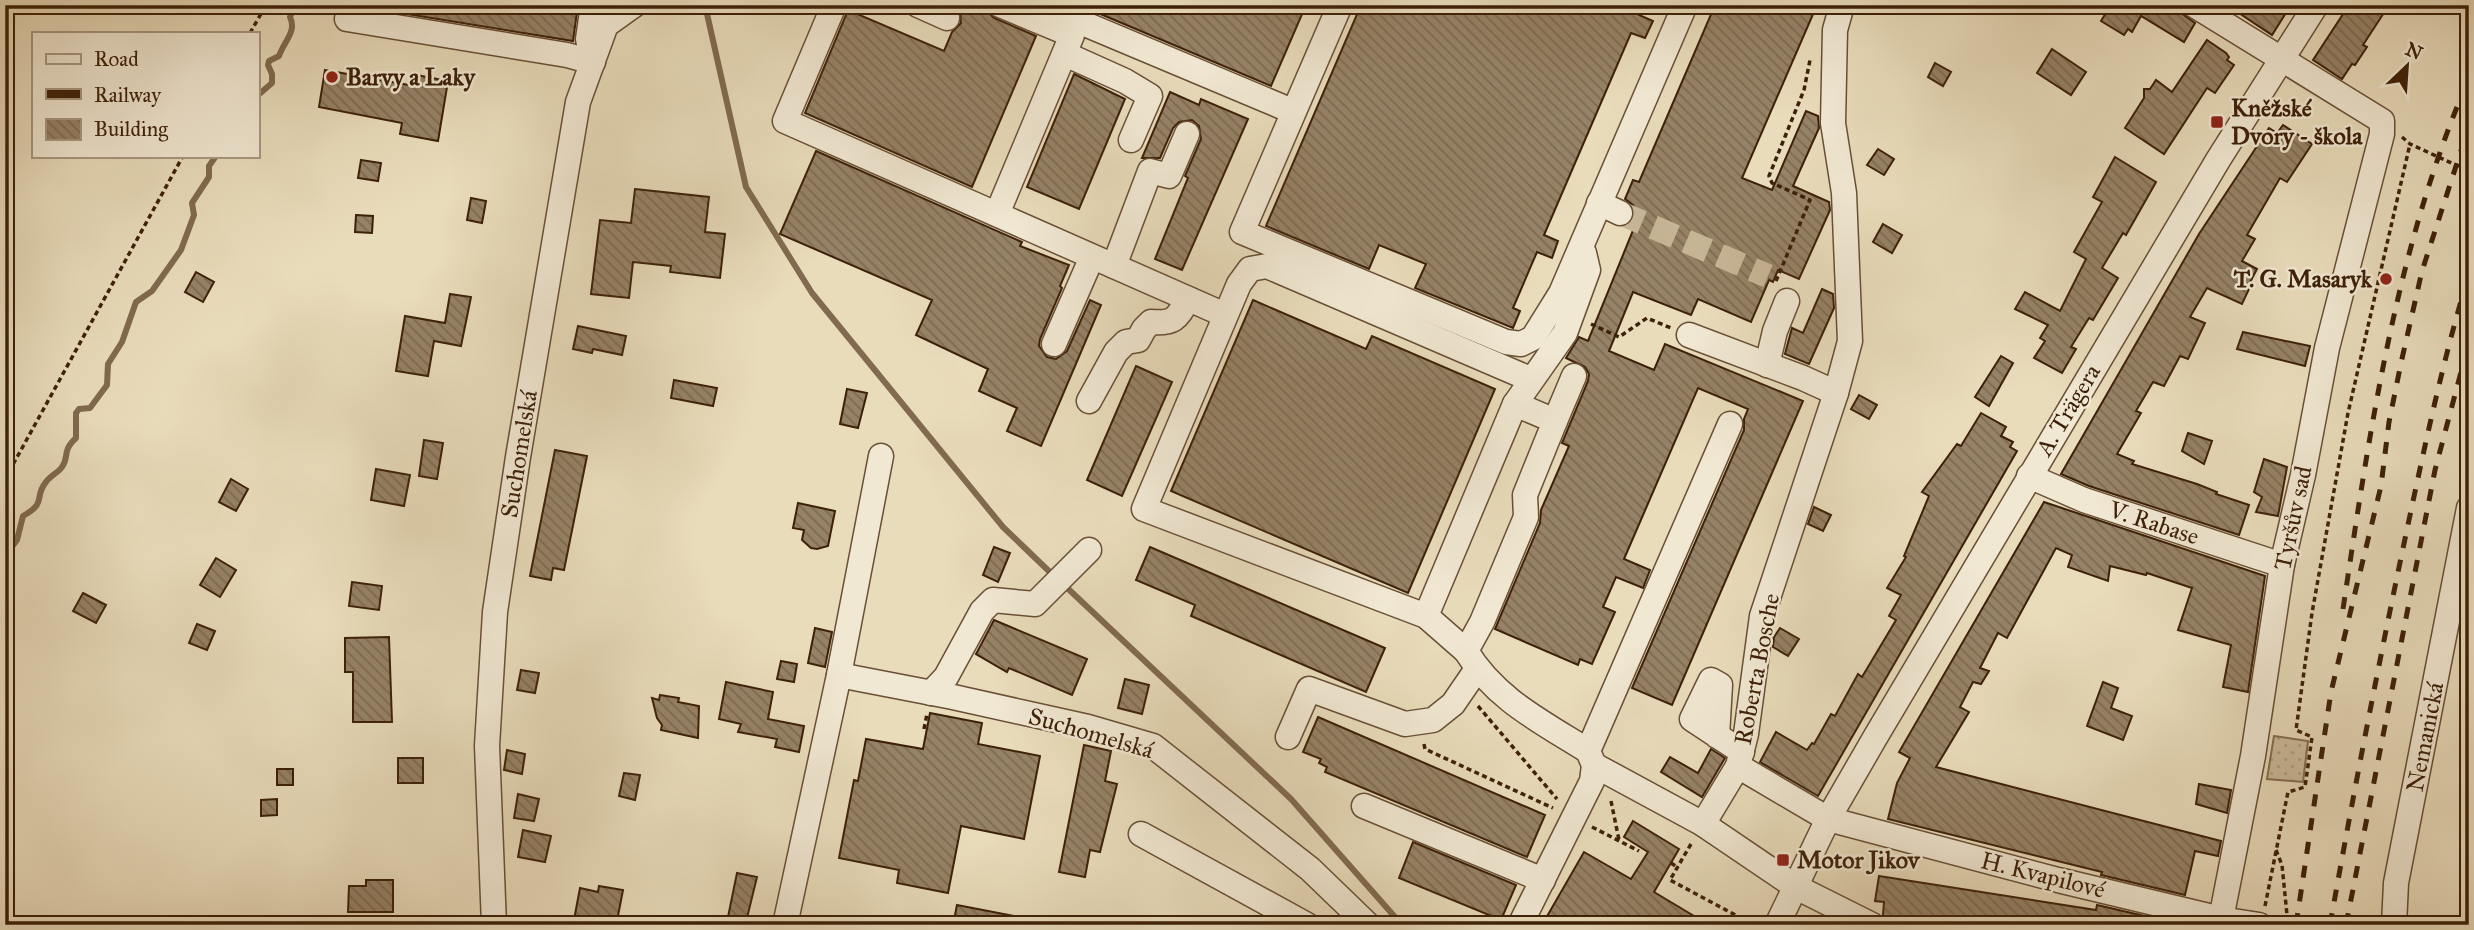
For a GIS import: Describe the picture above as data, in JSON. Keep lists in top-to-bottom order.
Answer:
{
  "streets": {
    "street": [
      "A. Trägera",
      "Suchomelská",
      "Tyršův sad",
      "V. Rabase",
      "Roberta Bosche",
      "Nemanická",
      "H. Kvapilové"
    ]
  },
  "crossings": [
    ["A. Trägera", "V. Rabase"],
    ["A. Trägera", "Roberta Bosche"],
    ["A. Trägera", "H. Kvapilové"],
    ["Tyršův sad", "V. Rabase"],
    ["Tyršův sad", "H. Kvapilové"],
    ["Roberta Bosche", "H. Kvapilové"]
  ],
  "places": {
    "other": ["Barvy a Laky", "T. G. Masaryk"],
    "transit": ["Kněžské Dvory - škola", "Motor Jikov"]
  },
  "legend": ["Road", "Railway", "Building"],
  "north": "top right"
}
